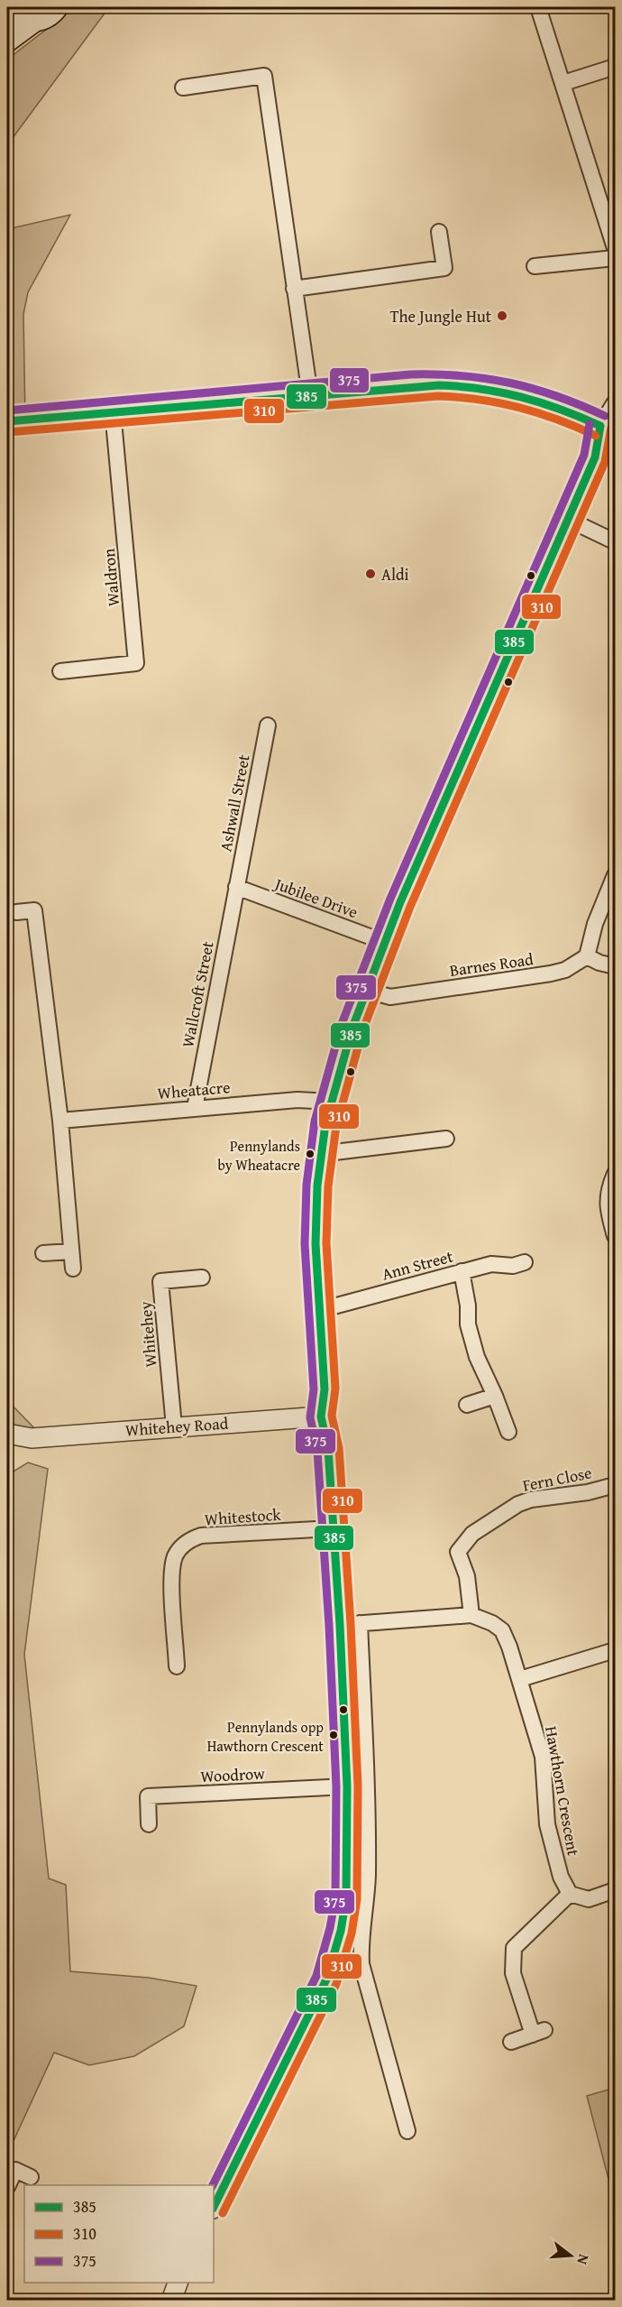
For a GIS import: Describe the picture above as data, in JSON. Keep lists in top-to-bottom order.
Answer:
{
  "streets": {
    "street": [
      "Waldron",
      "Ashwall Street",
      "Jubilee Drive",
      "Barnes Road",
      "Wallcroft Street",
      "Wheatacre",
      "Ann Street",
      "Whitehey",
      "Whitehey Road",
      "Fern Close",
      "Whitestock",
      "Woodrow",
      "Hawthorn Crescent"
    ]
  },
  "crossings": [
    ["Ashwall Street", "Jubilee Drive"],
    ["Ashwall Street", "Wallcroft Street"],
    ["Jubilee Drive", "Wallcroft Street"],
    ["Wallcroft Street", "Wheatacre"],
    ["Whitehey", "Whitehey Road"],
    ["Fern Close", "Hawthorn Crescent"]
  ],
  "places": [
    "The Jungle Hut",
    "Aldi",
    "Pennylands by Wheatacre",
    "Pennylands opp Hawthorn Crescent"
  ],
  "lines": ["transit line 375", "transit line 385", "transit line 310"],
  "legend": ["385", "310", "375"],
  "north": "right"
}
